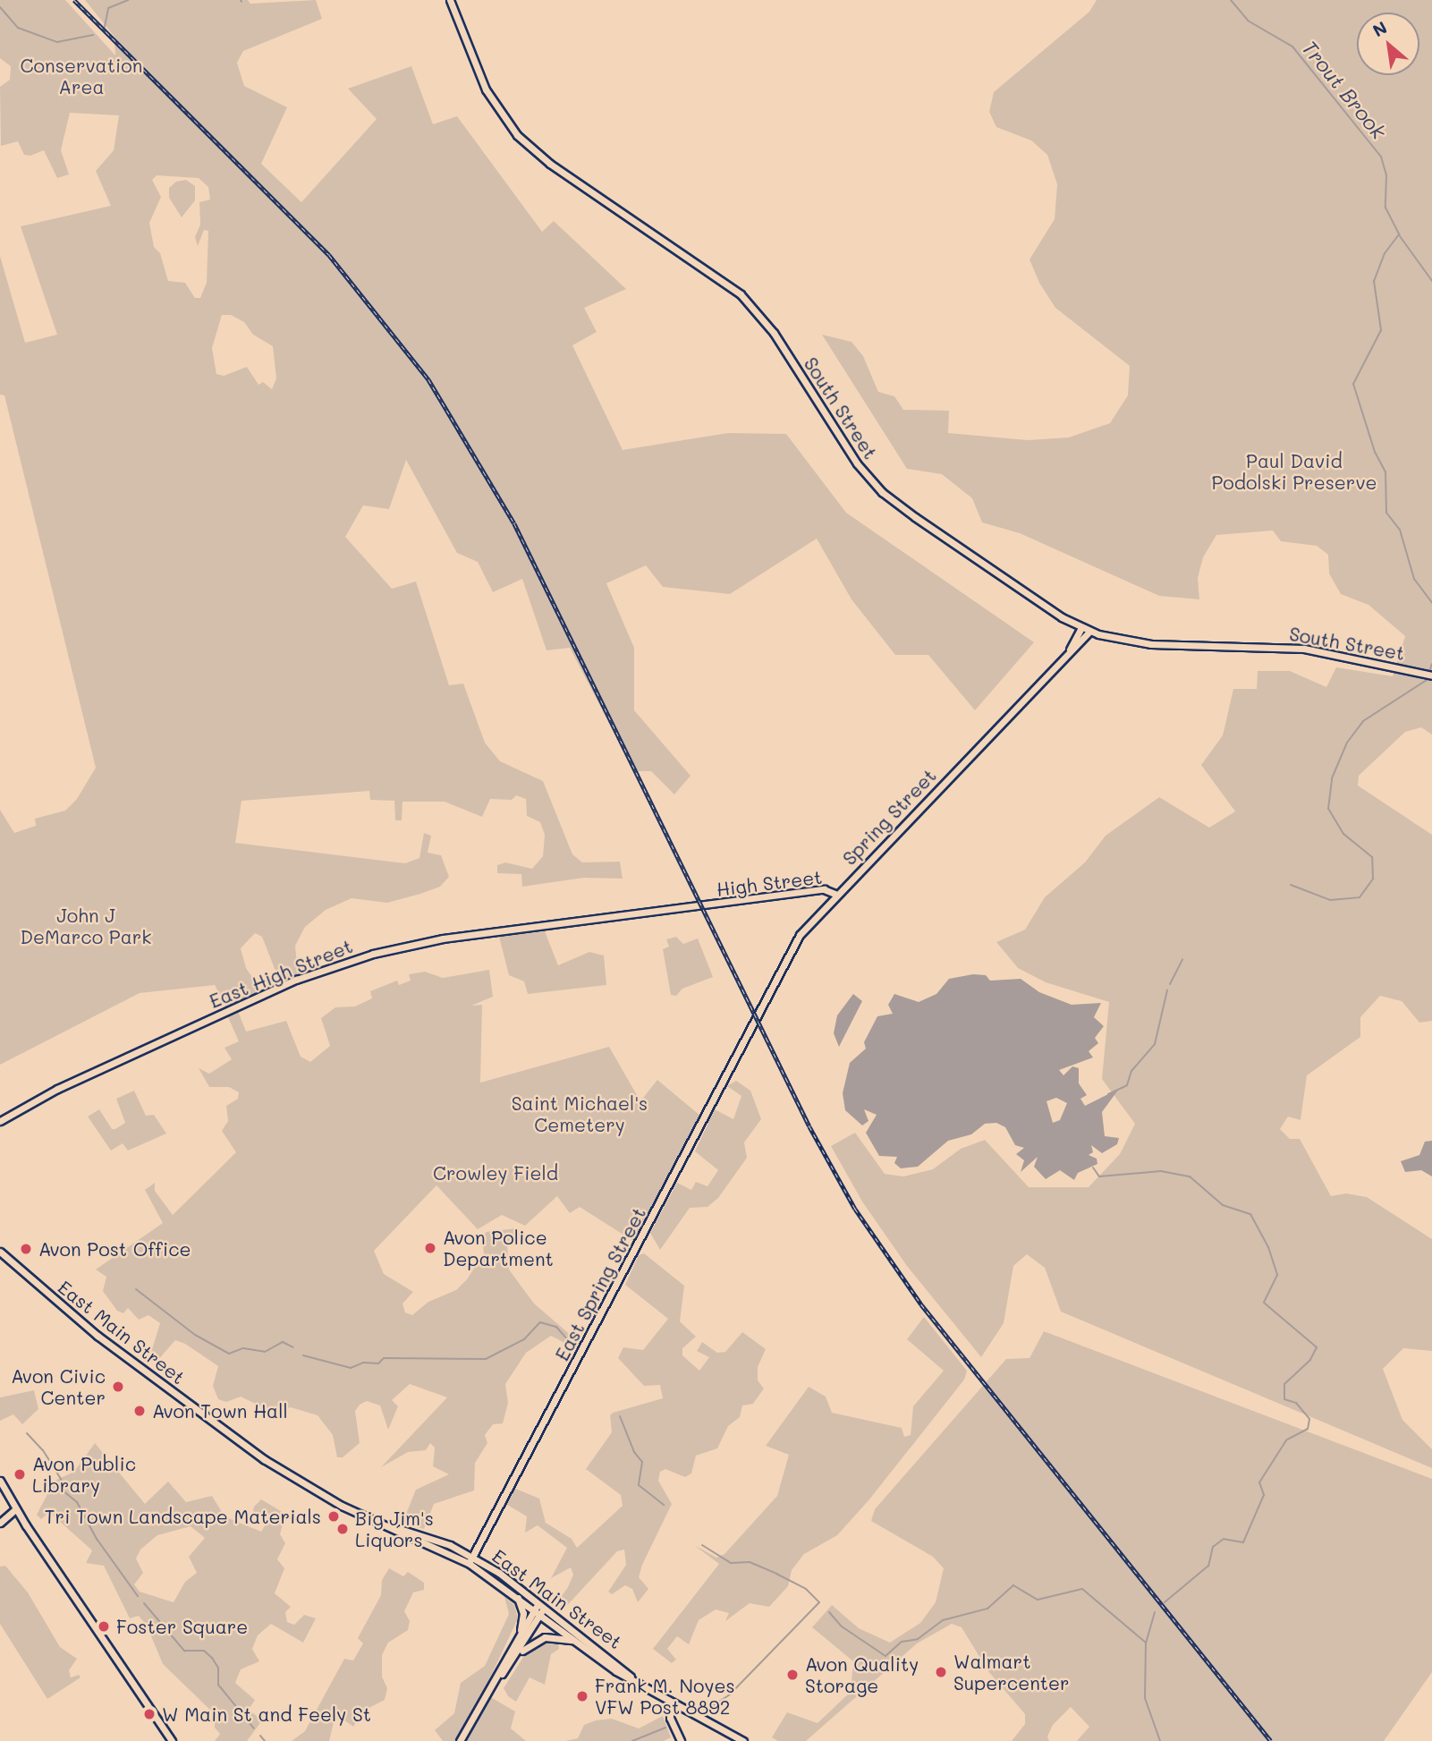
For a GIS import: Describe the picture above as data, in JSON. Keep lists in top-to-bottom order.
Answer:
{
  "streets": {
    "main road": [
      "South Street",
      "Spring Street",
      "High Street",
      "East High Street",
      "East Spring Street",
      "East Main Street"
    ]
  },
  "crossings": [
    ["South Street", "Spring Street"],
    ["Spring Street", "High Street"],
    ["Spring Street", "East Spring Street"],
    ["High Street", "East High Street"],
    ["East Spring Street", "East Main Street"]
  ],
  "water": ["Trout Brook"],
  "parks": [
    "Conservation Area",
    "Paul David Podolski Preserve",
    "John J DeMarco Park",
    "Saint Michael's Cemetery",
    "Crowley Field"
  ],
  "places": [
    "Avon Police Department",
    "Avon Post Office",
    "Avon Civic Center",
    "Avon Town Hall",
    "Avon Public Library",
    "Tri Town Landscape Materials",
    "Big Jim's Liquors",
    "Foster Square",
    "Walmart Supercenter",
    "Avon Quality Storage",
    "Frank M. Noyes VFW Post 8892",
    "W Main St and Feely St"
  ],
  "north": "top left"
}
